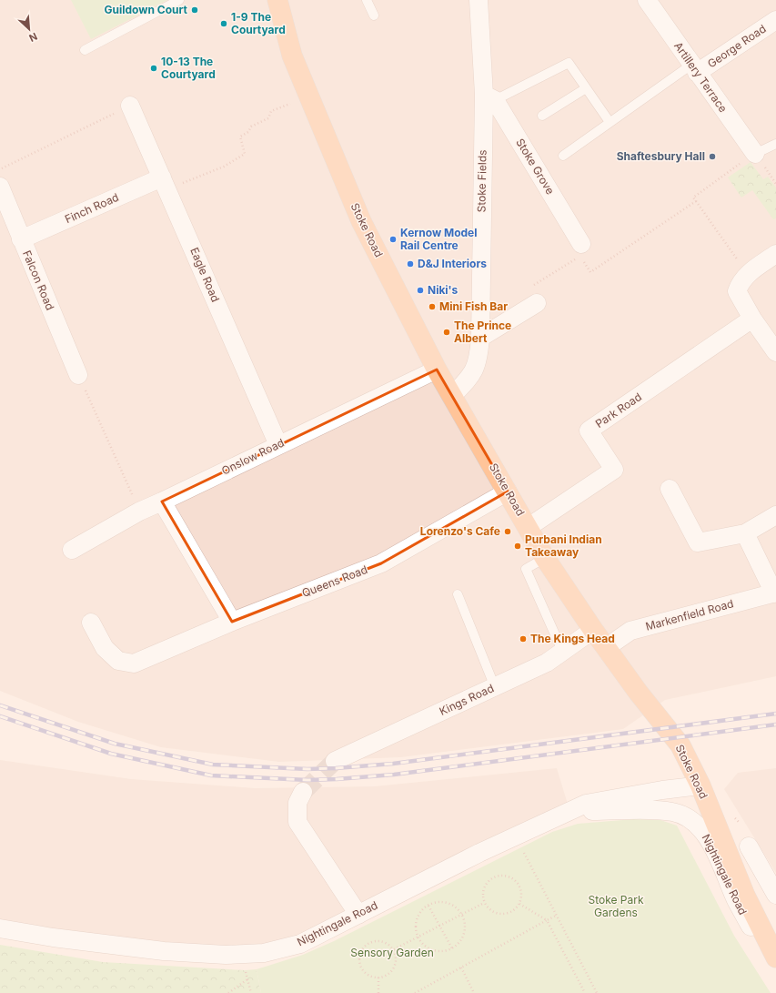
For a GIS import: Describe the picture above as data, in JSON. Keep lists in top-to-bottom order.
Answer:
{
  "streets": {
    "main road": ["Stoke Road"],
    "street": [
      "George Road",
      "Artillery Terrace",
      "Stoke Grove",
      "Stoke Fields",
      "Finch Road",
      "Eagle Road",
      "Falcon Road",
      "Park Road",
      "Onslow Road",
      "Queens Road",
      "Markenfield Road",
      "Kings Road",
      "Nightingale Road"
    ]
  },
  "crossings": [
    ["George Road", "Artillery Terrace"],
    ["Stoke Grove", "Stoke Fields"],
    ["Stoke Fields", "Stoke Road"],
    ["Finch Road", "Eagle Road"],
    ["Finch Road", "Falcon Road"],
    ["Stoke Road", "Park Road"],
    ["Stoke Road", "Onslow Road"],
    ["Stoke Road", "Queens Road"],
    ["Stoke Road", "Markenfield Road"],
    ["Stoke Road", "Kings Road"],
    ["Stoke Road", "Nightingale Road"],
    ["Eagle Road", "Onslow Road"]
  ],
  "parks": ["Stoke Park Gardens", "Sensory Garden"],
  "places": [
    "Guildown Court",
    "1-9 The Courtyard",
    "10-13 The Courtyard",
    "Shaftesbury Hall",
    "Kernow Model Rail Centre",
    "D&J Interiors",
    "Niki's",
    "Mini Fish Bar",
    "The Prince Albert",
    "Lorenzo's Cafe",
    "Purbani Indian Takeaway",
    "The Kings Head"
  ],
  "north": "bottom right"
}
